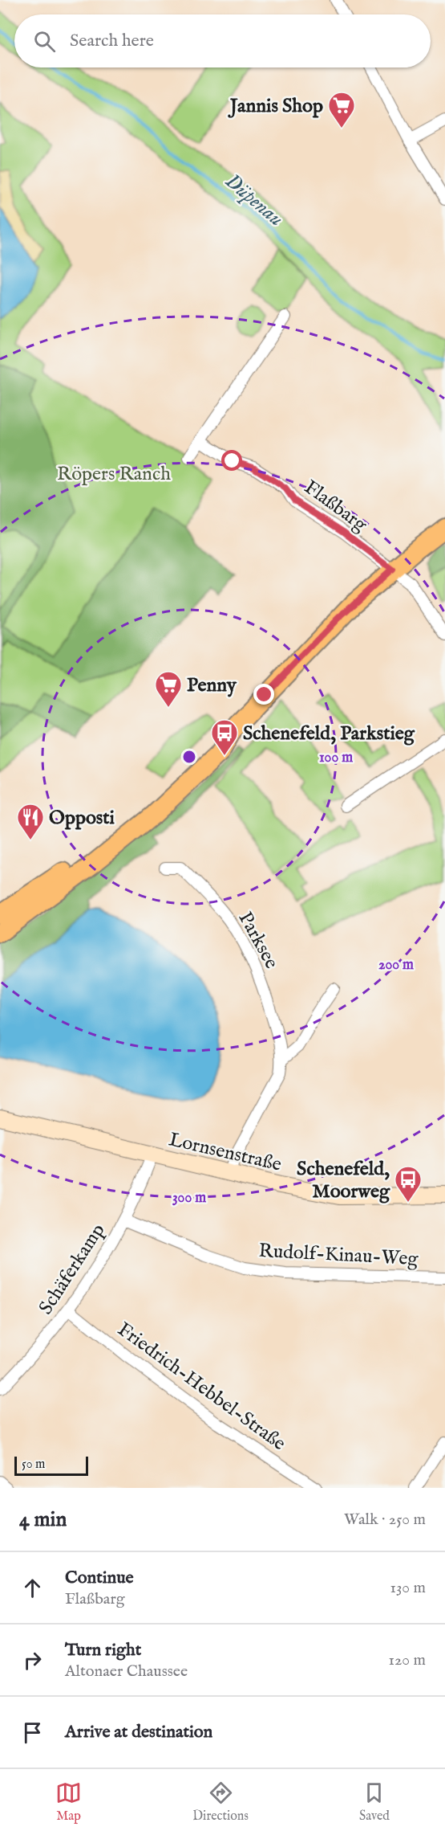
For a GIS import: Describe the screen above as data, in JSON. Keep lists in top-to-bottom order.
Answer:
{
  "streets": {
    "street": [
      "Flaßbarg",
      "Parksee",
      "Lornsenstraße",
      "Rudolf-Kinau-Weg",
      "Schäferkamp",
      "Friedrich-Hebbel-Straße"
    ]
  },
  "crossings": [
    ["Parksee", "Lornsenstraße"],
    ["Lornsenstraße", "Schäferkamp"],
    ["Rudolf-Kinau-Weg", "Schäferkamp"],
    ["Schäferkamp", "Friedrich-Hebbel-Straße"]
  ],
  "water": ["Düpenau"],
  "parks": ["Röpers Ranch"],
  "places": {
    "supermarket": ["Jannis Shop", "Penny"],
    "bus stop": ["Schenefeld, Parkstieg", "Schenefeld, Moorweg"],
    "restaurant": ["Opposti"]
  },
  "scale_bar": "50 m",
  "page": {
    "search": "Search here",
    "scale": "50 m",
    "heading": ["4 min", "Walk · 250 m"],
    "list": [
      ["Continue", "Flaßbarg", "130 m"],
      ["Turn right", "Altonaer Chaussee", "120 m"],
      "Arrive at destination"
    ],
    "nav": ["Map", "Directions", "Saved"]
  },
  "rings": ["100 m", "200 m", "300 m"]
}
